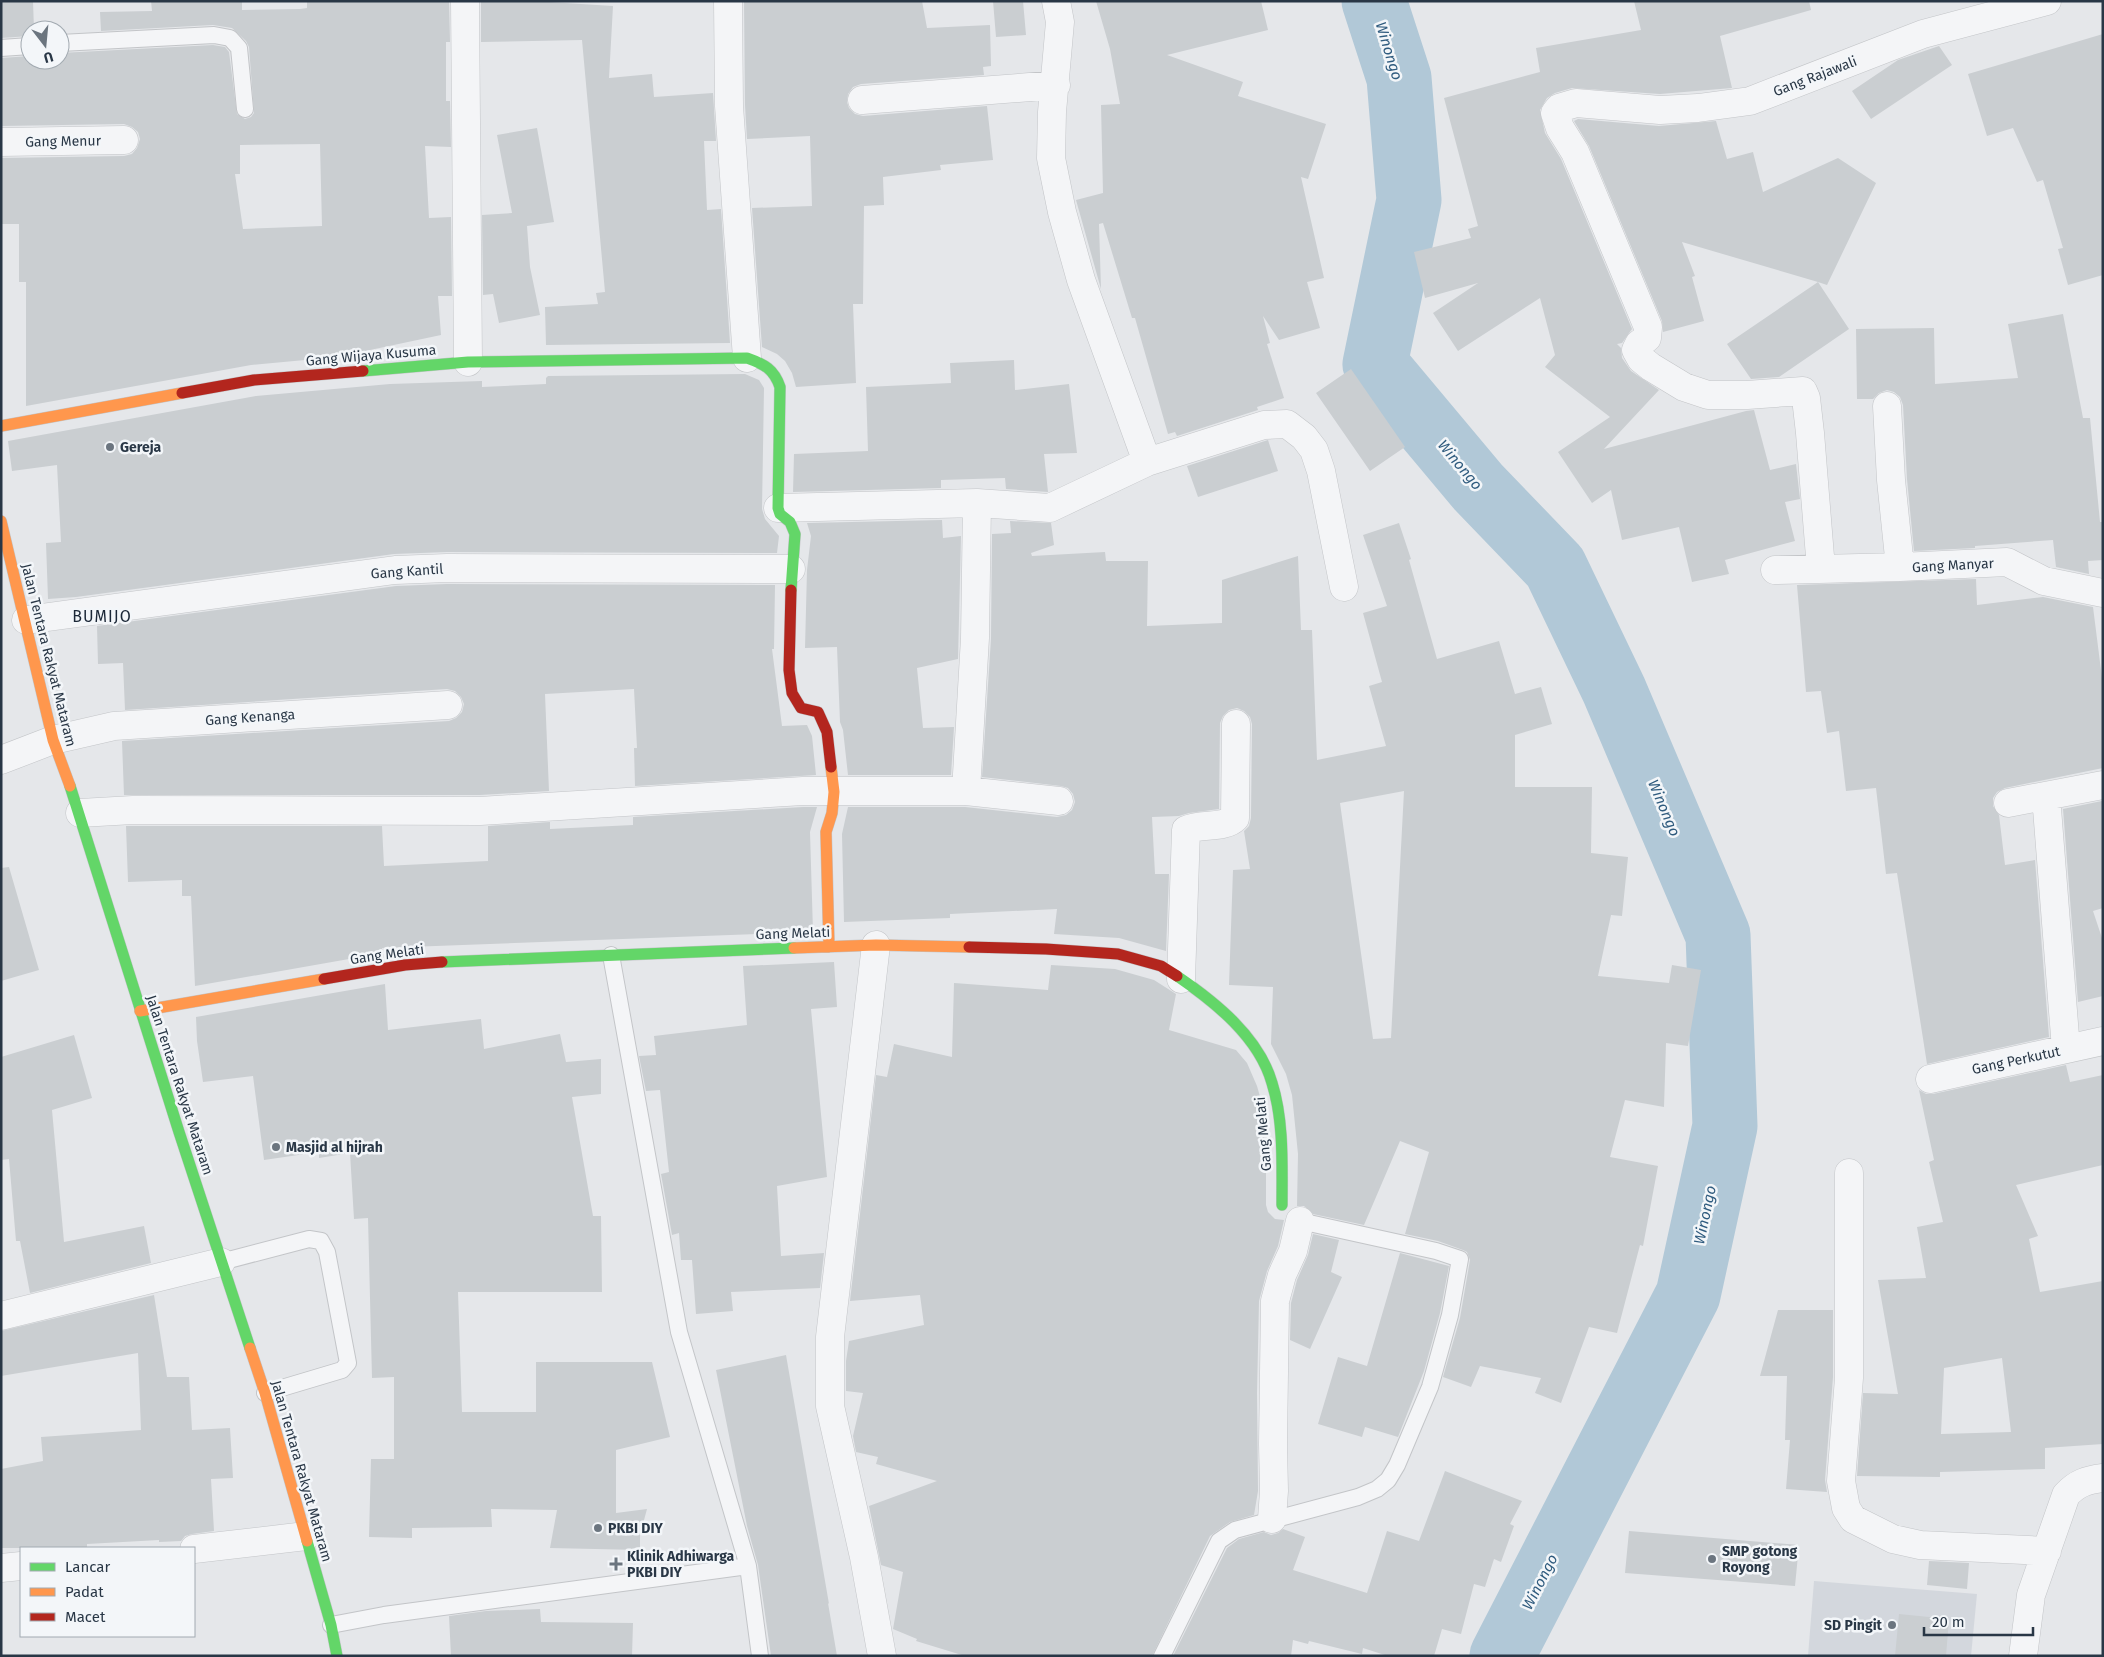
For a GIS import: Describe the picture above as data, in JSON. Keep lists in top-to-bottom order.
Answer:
{
  "streets": {
    "street": [
      "Gang Rajawali",
      "Gang Menur",
      "Gang Wijaya Kusuma",
      "Gang Manyar",
      "Gang Kantil",
      "Jalan Tentara Rakyat Mataram",
      "Gang Kenanga",
      "Gang Melati",
      "Gang Perkutut"
    ]
  },
  "crossings": [
    ["Gang Kantil", "Jalan Tentara Rakyat Mataram"],
    ["Jalan Tentara Rakyat Mataram", "Gang Kenanga"],
    ["Jalan Tentara Rakyat Mataram", "Gang Melati"]
  ],
  "districts": ["BUMIJO"],
  "water": ["Winongo"],
  "places": {
    "other": [
      "Gereja",
      "Masjid al hijrah",
      "PKBI DIY",
      "SMP gotong Royong",
      "SD Pingit"
    ],
    "health": ["Klinik Adhiwarga PKBI DIY"]
  },
  "legend": ["Lancar", "Padat", "Macet"],
  "scale_bar": "20 m",
  "north": "bottom"
}
